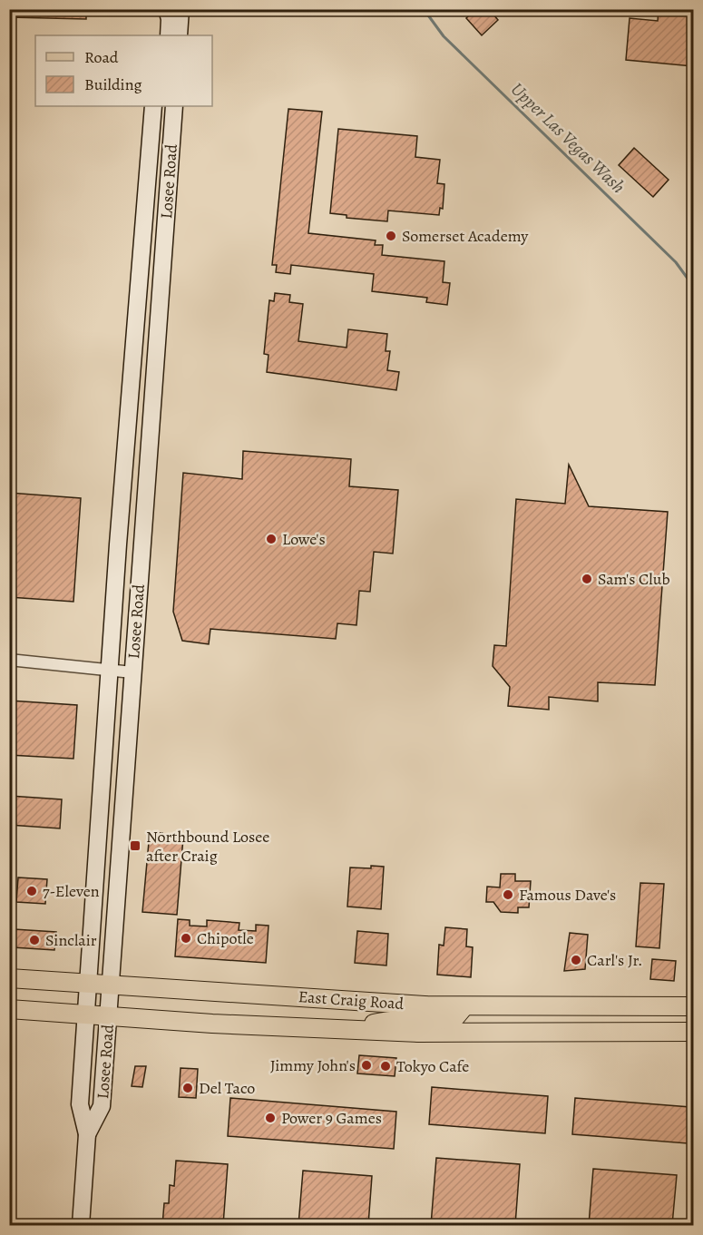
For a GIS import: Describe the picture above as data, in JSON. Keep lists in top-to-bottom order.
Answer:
{
  "streets": {
    "main road": ["Losee Road", "East Craig Road"]
  },
  "crossings": [
    ["Losee Road", "East Craig Road"]
  ],
  "water": ["Upper Las Vegas Wash"],
  "places": {
    "other": [
      "Somerset Academy",
      "Lowe's",
      "Sam's Club",
      "7-Eleven",
      "Famous Dave's",
      "Chipotle",
      "Sinclair",
      "Carl's Jr.",
      "Jimmy John's",
      "Tokyo Cafe",
      "Del Taco",
      "Power 9 Games"
    ],
    "transit": ["Northbound Losee after Craig"]
  },
  "legend": ["Road", "Building"]
}
